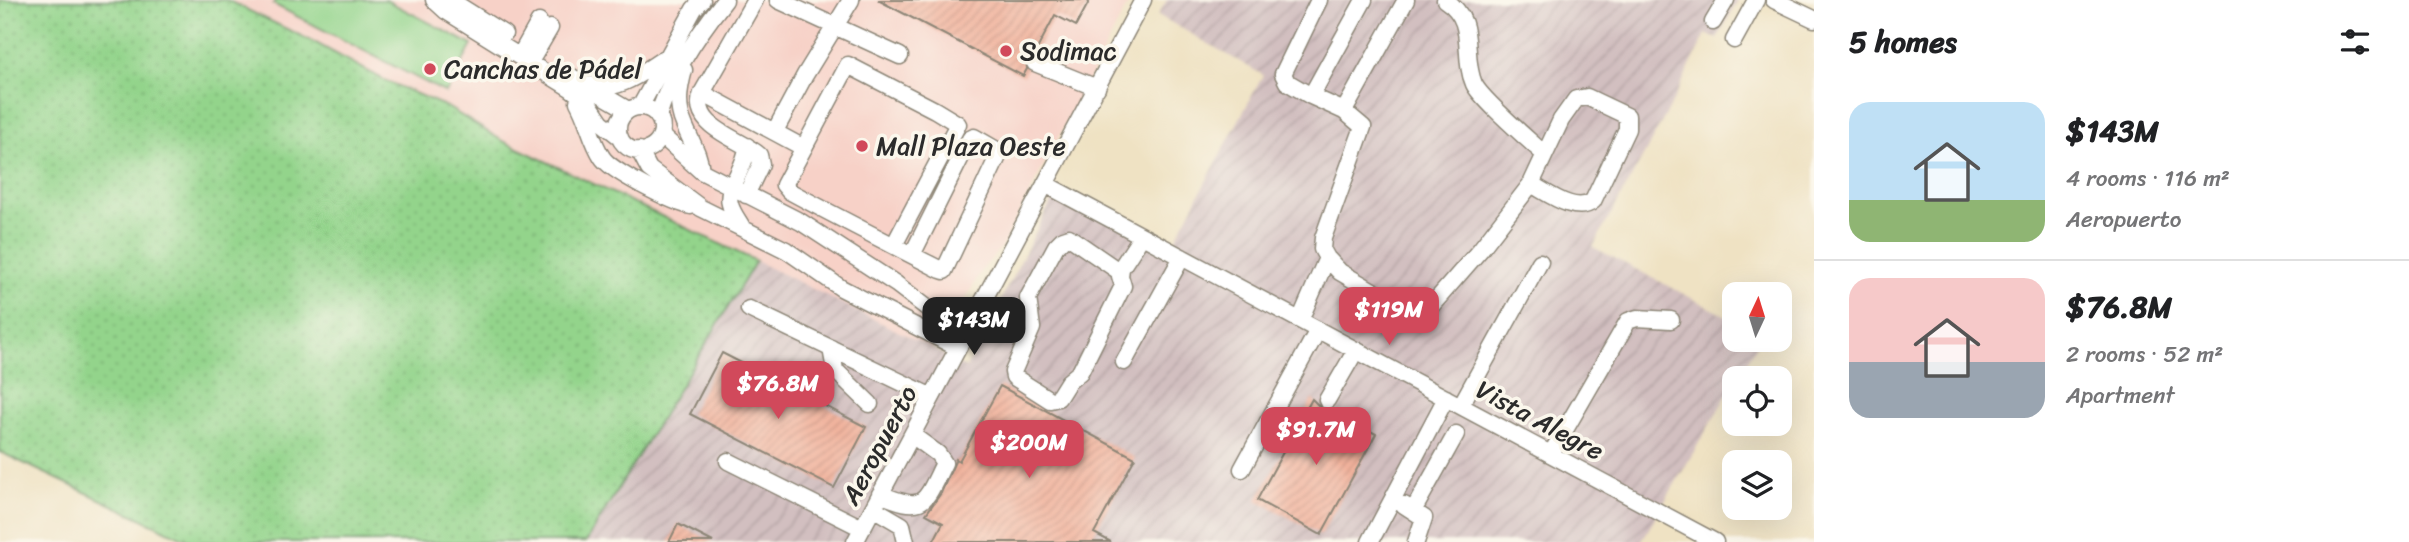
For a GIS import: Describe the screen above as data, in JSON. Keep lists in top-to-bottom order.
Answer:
{
  "streets": {
    "street": ["Vista Alegre", "Aeropuerto"]
  },
  "crossings": [
    ["Vista Alegre", "Aeropuerto"]
  ],
  "places": ["Sodimac", "Canchas de Pádel", "Mall Plaza Oeste"],
  "north": "top",
  "page": {
    "heading": "5 homes",
    "list": [
      {
        "name": "$143M",
        "note": "4 rooms · 116 m² · Aeropuerto"
      },
      {
        "name": "$76.8M",
        "note": "2 rooms · 52 m² · Apartment"
      }
    ],
    "price": [
      "$119M",
      "$143M",
      "$76.8M",
      "$91.7M",
      "$200M"
    ]
  }
}
